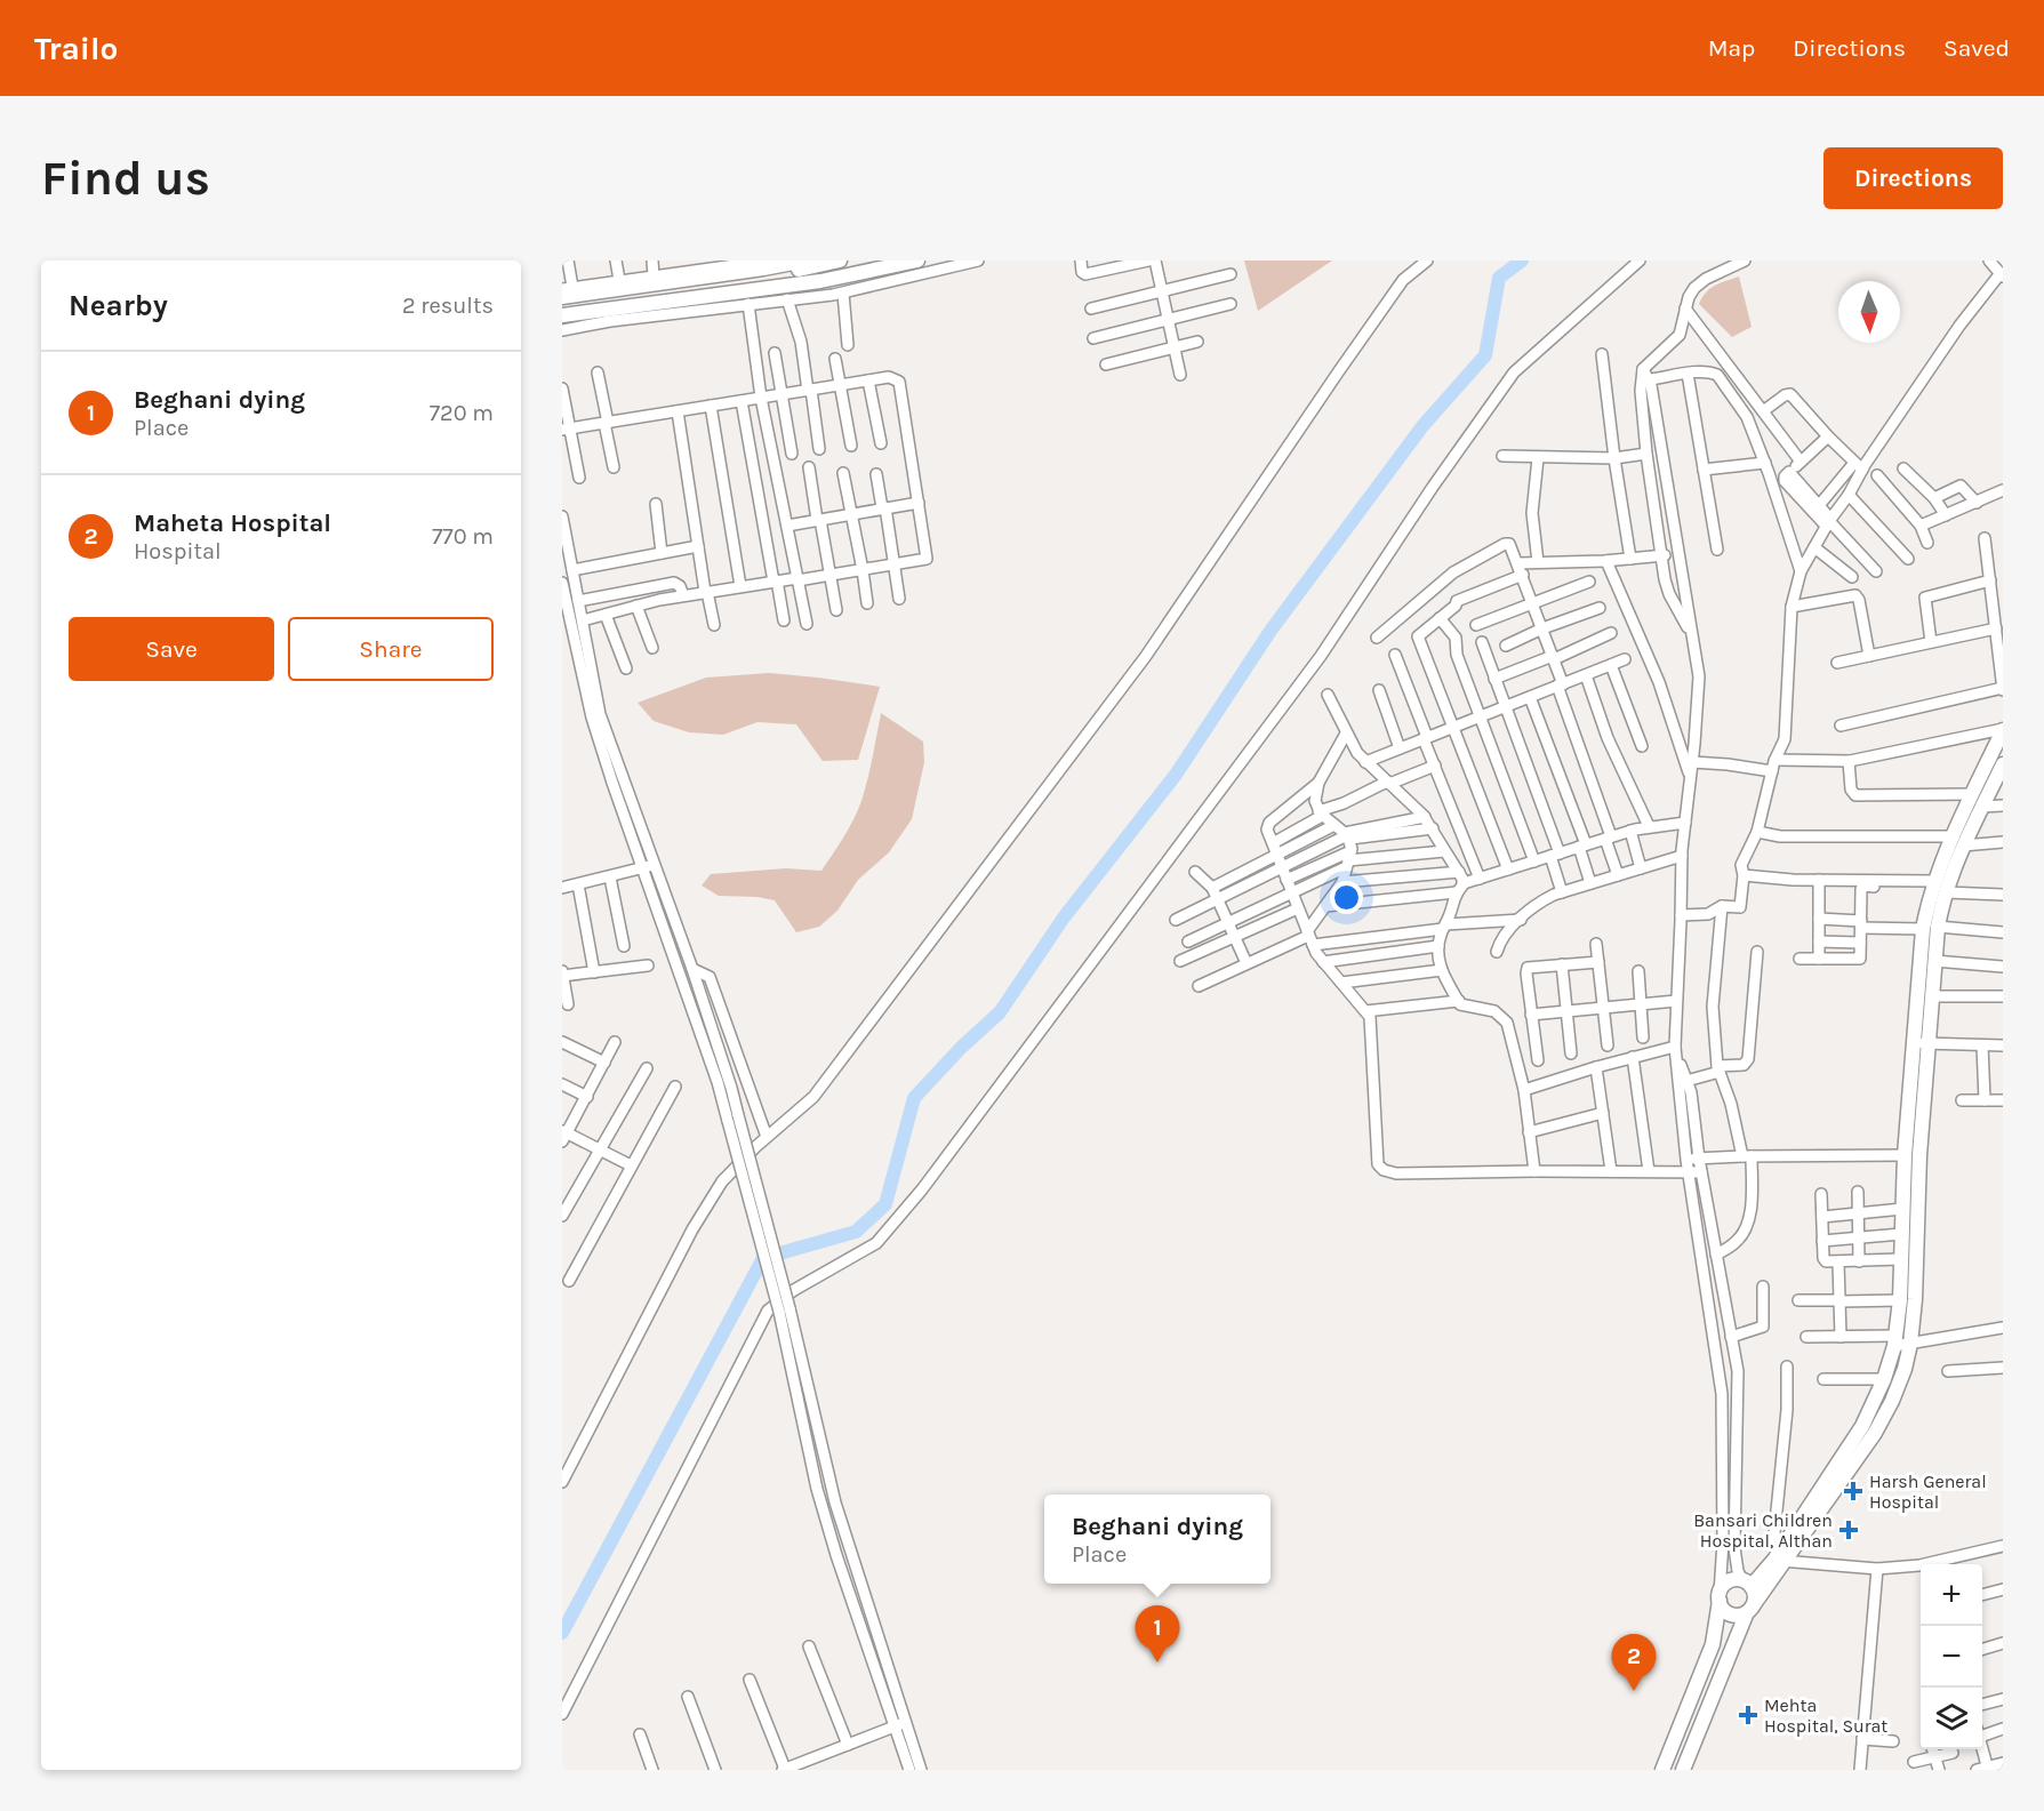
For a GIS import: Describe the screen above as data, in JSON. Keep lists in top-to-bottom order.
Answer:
{
  "places": {
    "health": ["Harsh General Hospital", "Bansari Children Hospital, Althan", "Mehta Hospital, Surat"]
  },
  "north": "bottom",
  "page": {
    "header": "Trailo",
    "nav": ["Map", "Directions", "Saved"],
    "buttons": [
      "Directions",
      ["Save", "Share"]
    ],
    "title": "Find us",
    "heading": ["Nearby", "2 results"],
    "list": [
      {
        "mark": "1",
        "name": "Beghani dying",
        "note": "Place",
        "value": "720 m"
      },
      {
        "mark": "2",
        "name": "Maheta Hospital",
        "note": "Hospital",
        "value": "770 m"
      }
    ],
    "popup": ["Beghani dying", "Place"],
    "map_buttons": ["+", "−"],
    "pins": ["1", "2"]
  }
}
